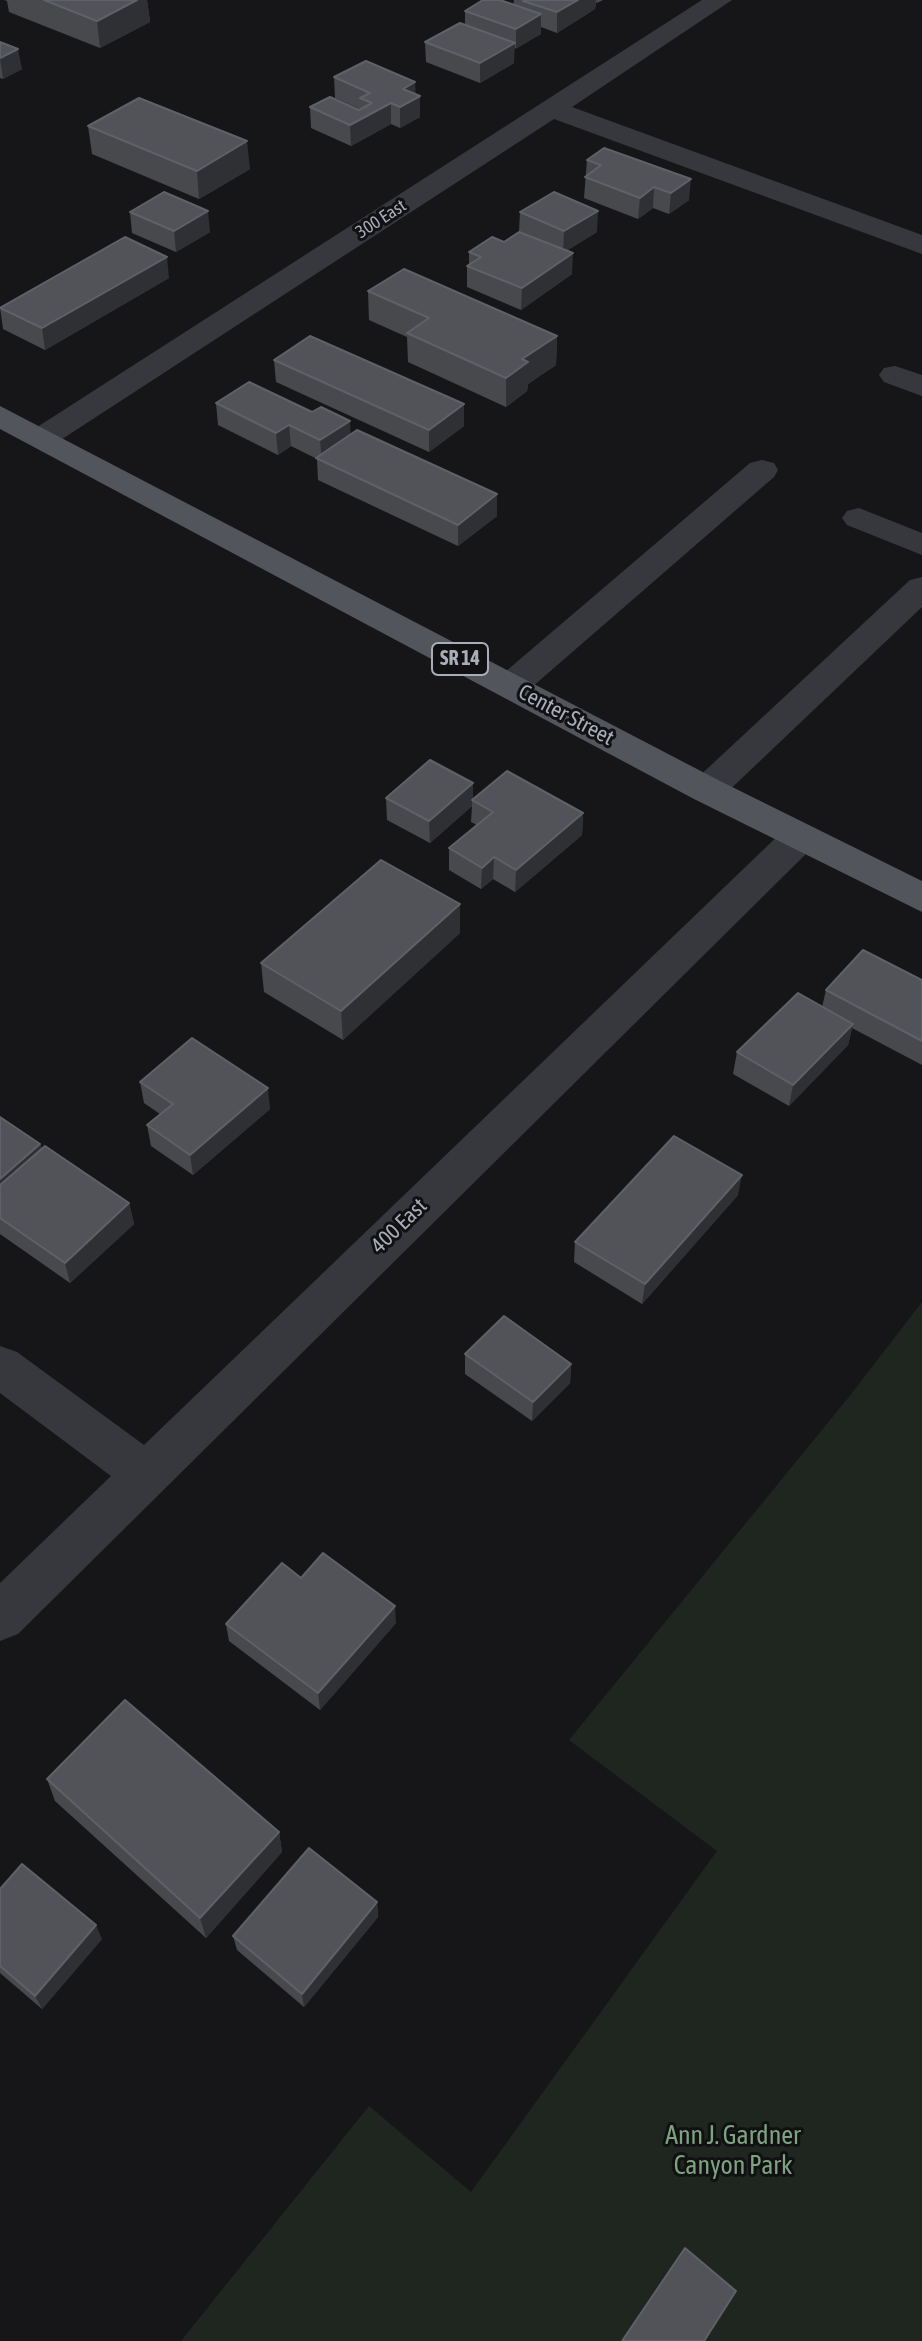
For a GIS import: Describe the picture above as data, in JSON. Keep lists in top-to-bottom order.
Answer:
{
  "streets": {
    "main road": ["SR 14", "Center Street"],
    "street": ["300 East", "400 East"]
  },
  "crossings": [
    ["300 East", "Center Street"],
    ["Center Street", "400 East"]
  ],
  "parks": ["Ann J. Gardner Canyon Park"]
}
